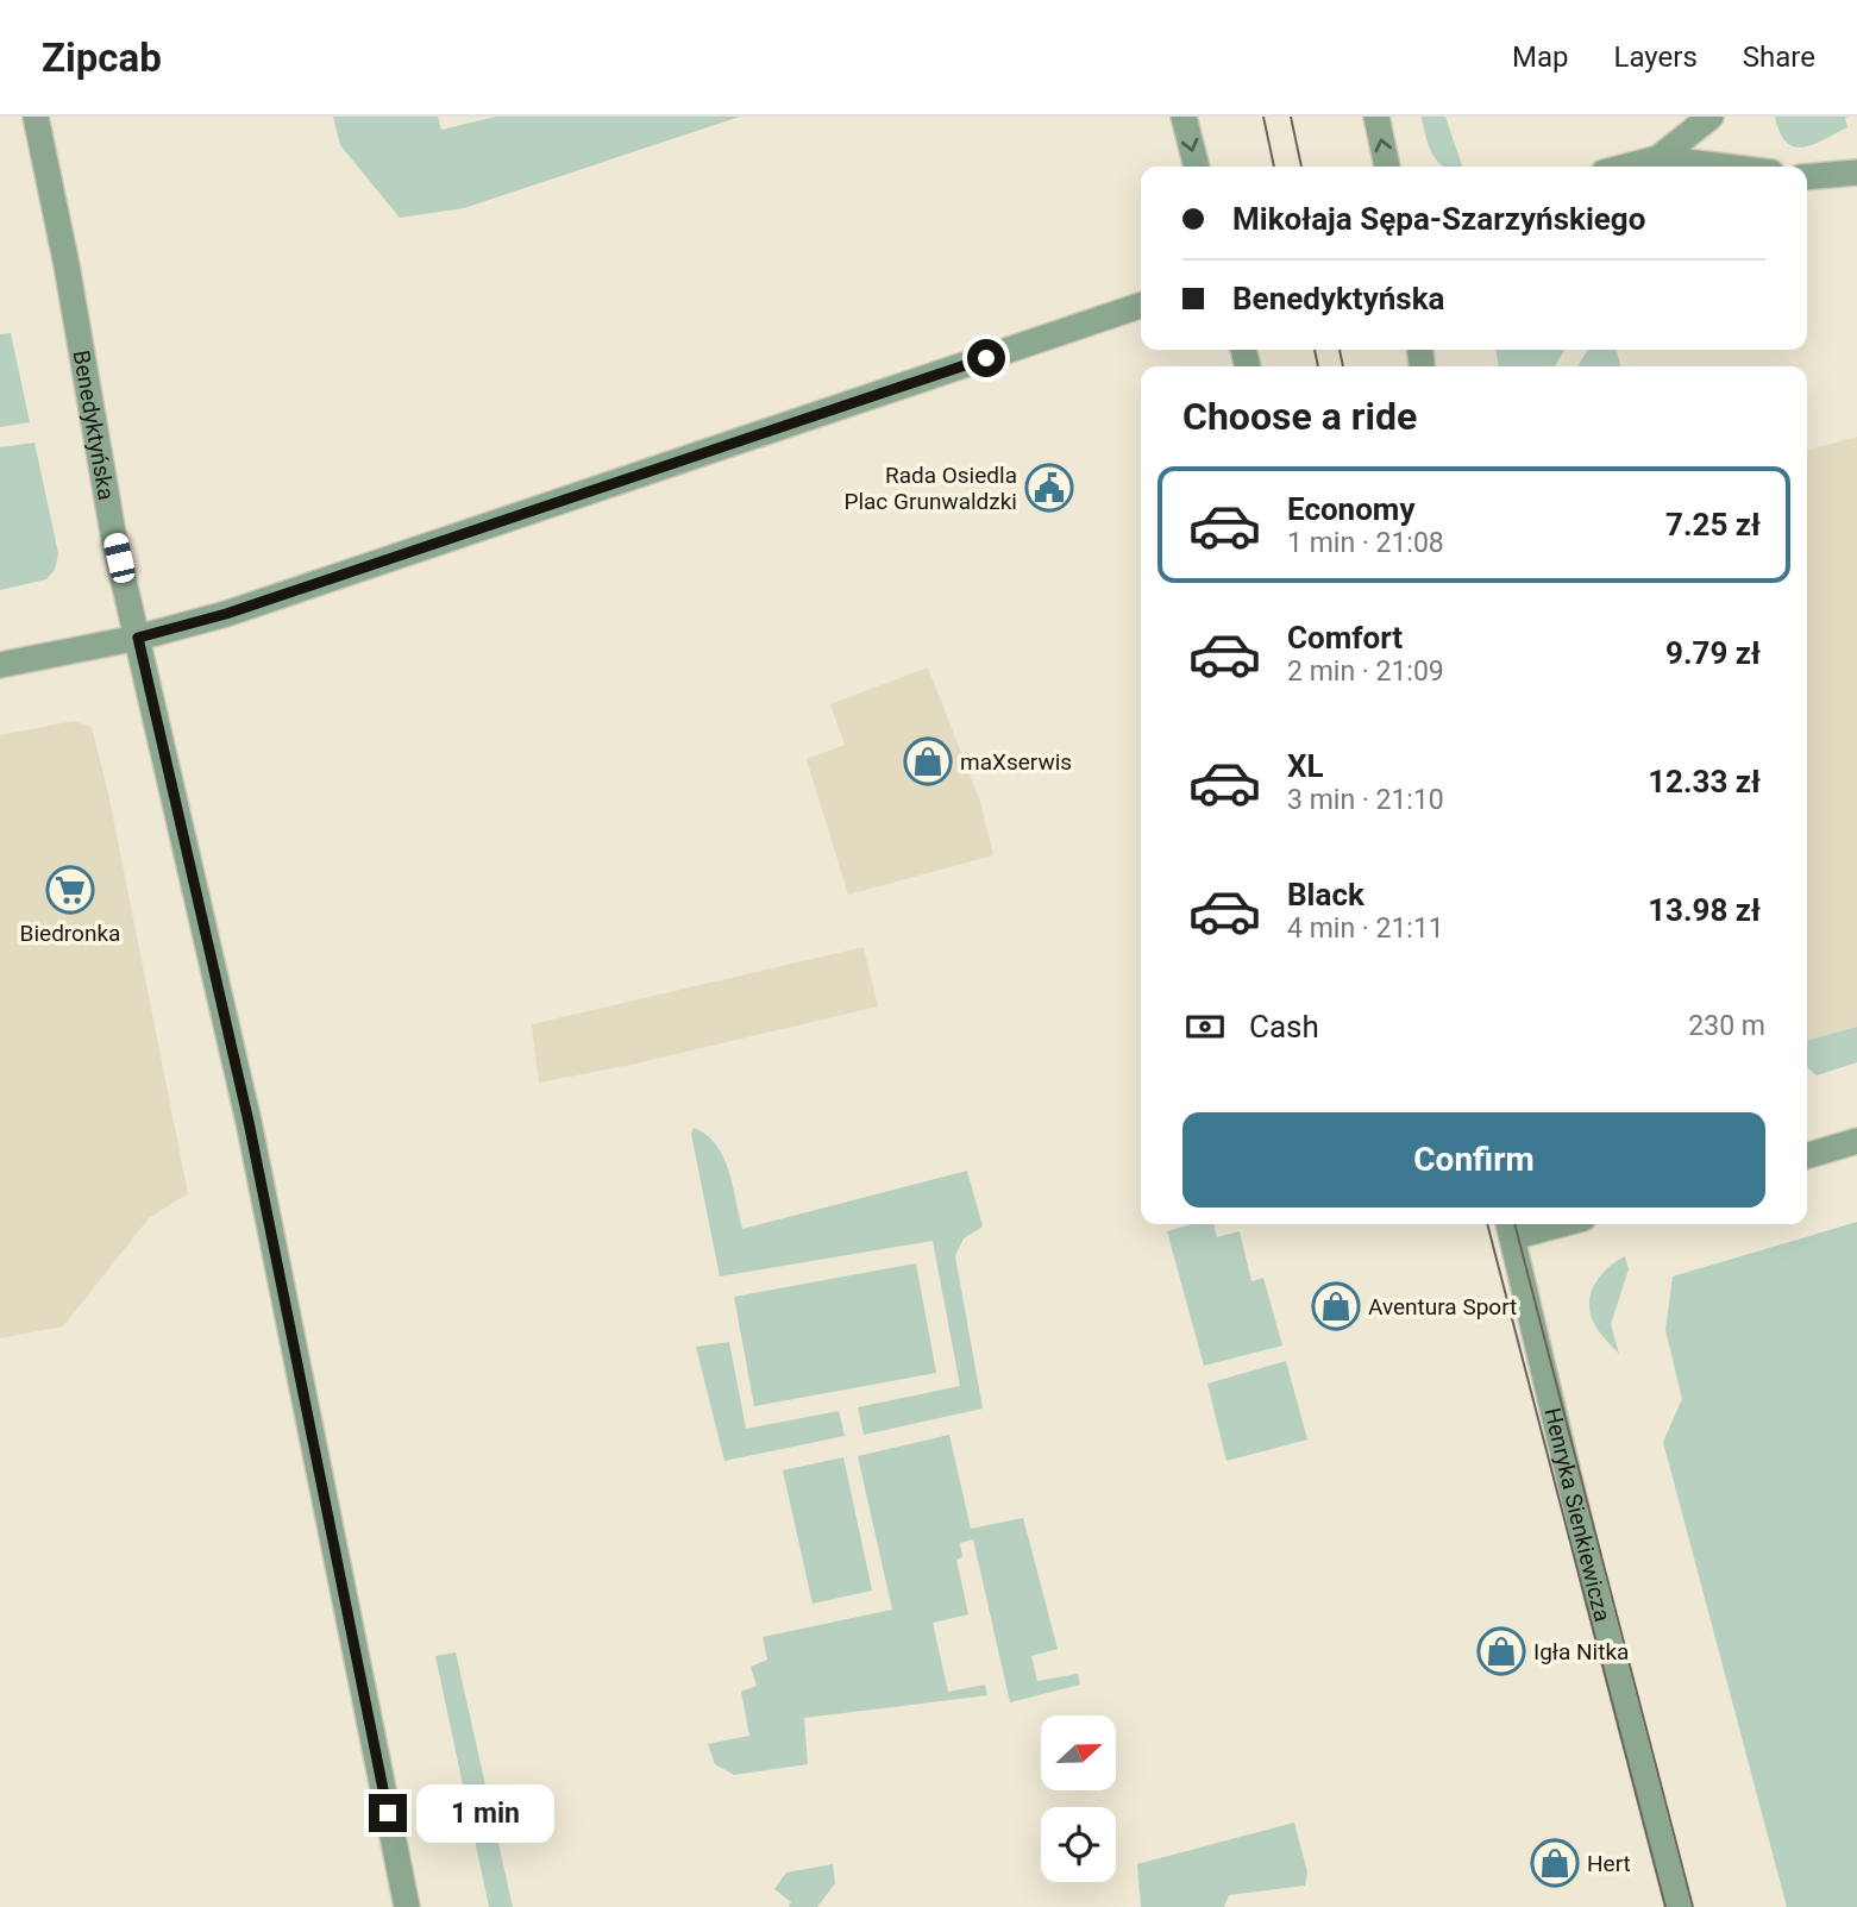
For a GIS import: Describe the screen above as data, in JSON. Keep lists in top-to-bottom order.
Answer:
{
  "streets": {
    "street": ["Benedyktyńska", "Henryka Sienkiewicza"]
  },
  "places": {
    "public building": ["Rada Osiedla Plac Grunwaldzki"],
    "shop": [
      "maXserwis",
      "Aventura Sport",
      "Igła Nitka",
      "Hert"
    ],
    "supermarket": ["Biedronka"]
  },
  "north": "right",
  "page": {
    "header": "Zipcab",
    "nav": ["Map", "Layers", "Share"],
    "banner": ["Mikołaja Sępa-Szarzyńskiego", "Benedyktyńska"],
    "heading": "Choose a ride",
    "list": [
      {
        "name": "Economy",
        "note": "1 min · 21:08",
        "value": "7.25 zł"
      },
      {
        "name": "Comfort",
        "note": "2 min · 21:09",
        "value": "9.79 zł"
      },
      {
        "name": "XL",
        "note": "3 min · 21:10",
        "value": "12.33 zł"
      },
      {
        "name": "Black",
        "note": "4 min · 21:11",
        "value": "13.98 zł"
      }
    ],
    "pay": ["Cash", "230 m"],
    "buttons": "Confirm",
    "bubble": "1 min"
  }
}
